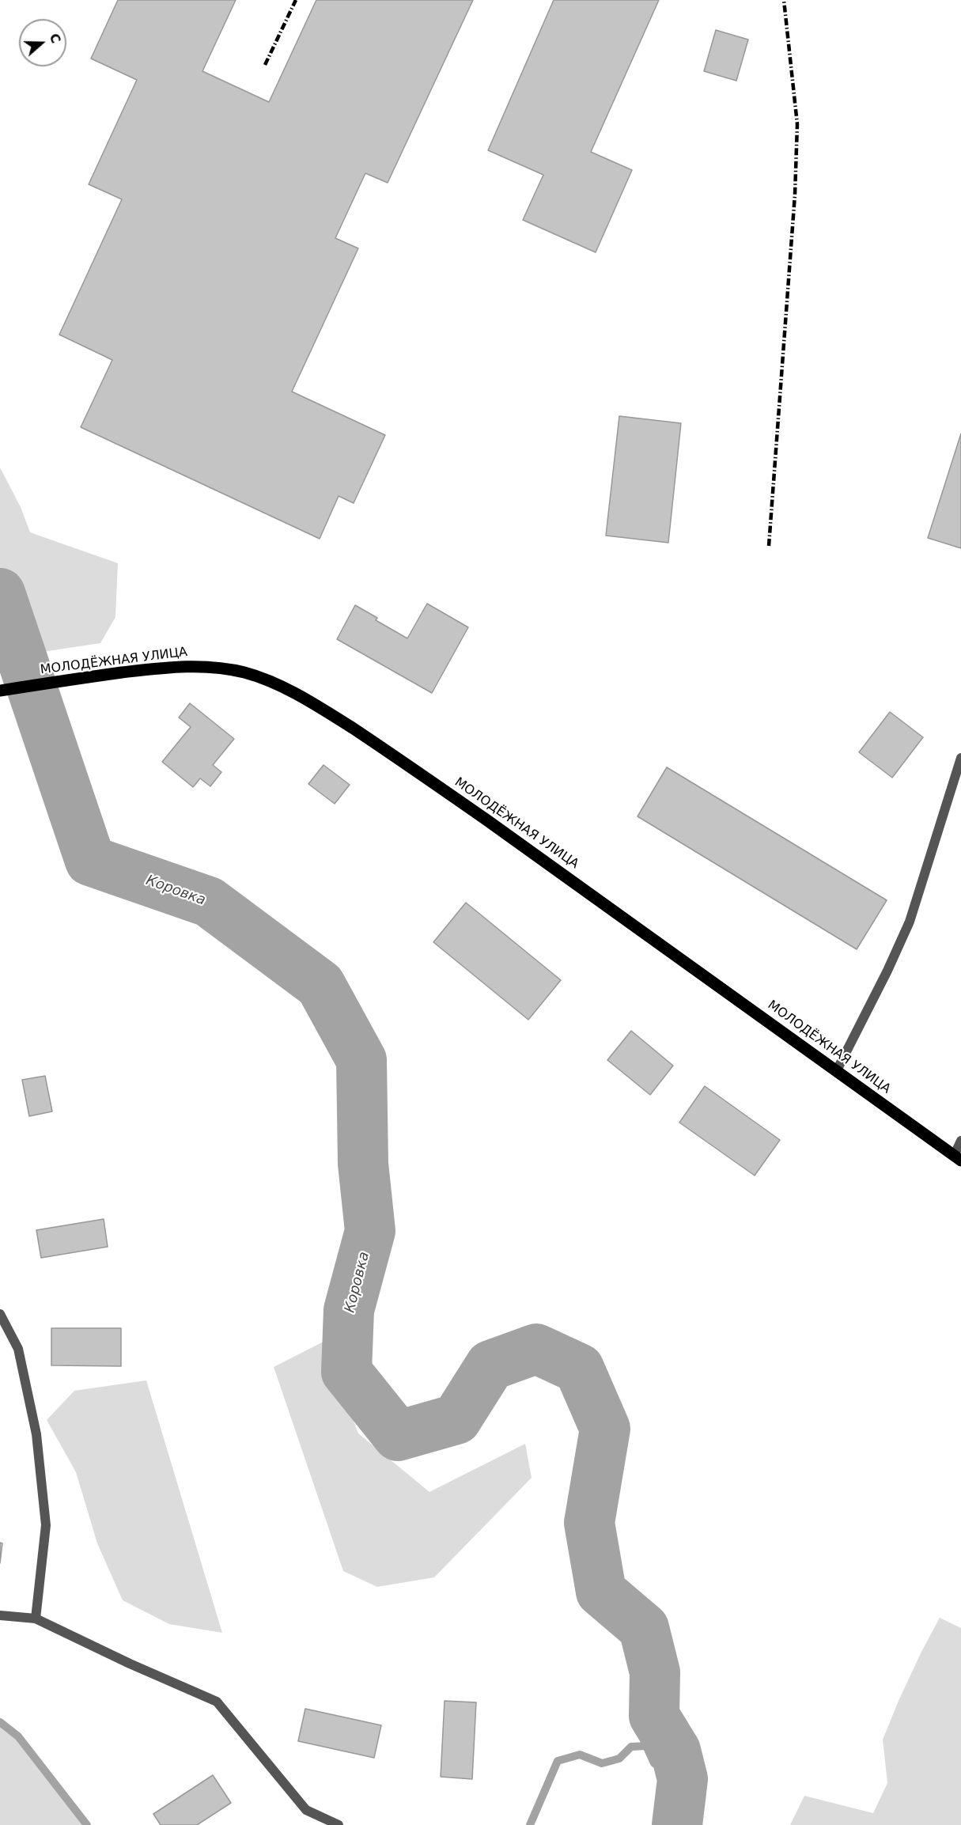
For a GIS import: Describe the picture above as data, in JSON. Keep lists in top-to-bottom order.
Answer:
{
  "streets": {
    "main road": ["МОЛОДЁЖНАЯ УЛИЦА"]
  },
  "water": ["Коровка"],
  "north": "right"
}
